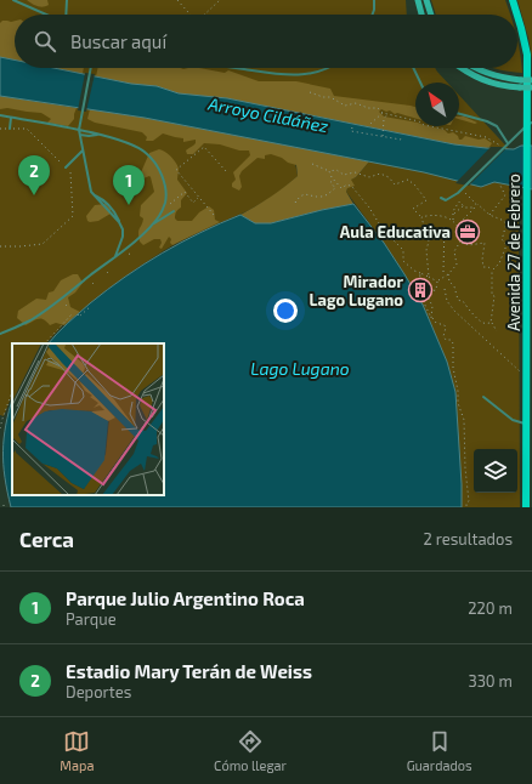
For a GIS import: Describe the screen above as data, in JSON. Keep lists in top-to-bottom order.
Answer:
{
  "streets": {
    "main road": ["Avenida 27 de Febrero"]
  },
  "water": ["Arroyo Cildáñez", "Lago Lugano"],
  "places": {
    "office": ["Aula Educativa"],
    "building": ["Mirador Lago Lugano"]
  },
  "north": "top left",
  "page": {
    "search": "Buscar aquí",
    "pins": ["2", "1"],
    "heading": ["Cerca", "2 resultados"],
    "list": [
      {
        "mark": "1",
        "name": "Parque Julio Argentino Roca",
        "note": "Parque",
        "value": "220 m"
      },
      {
        "mark": "2",
        "name": "Estadio Mary Terán de Weiss",
        "note": "Deportes",
        "value": "330 m"
      }
    ],
    "nav": ["Mapa", "Cómo llegar", "Guardados"]
  }
}
